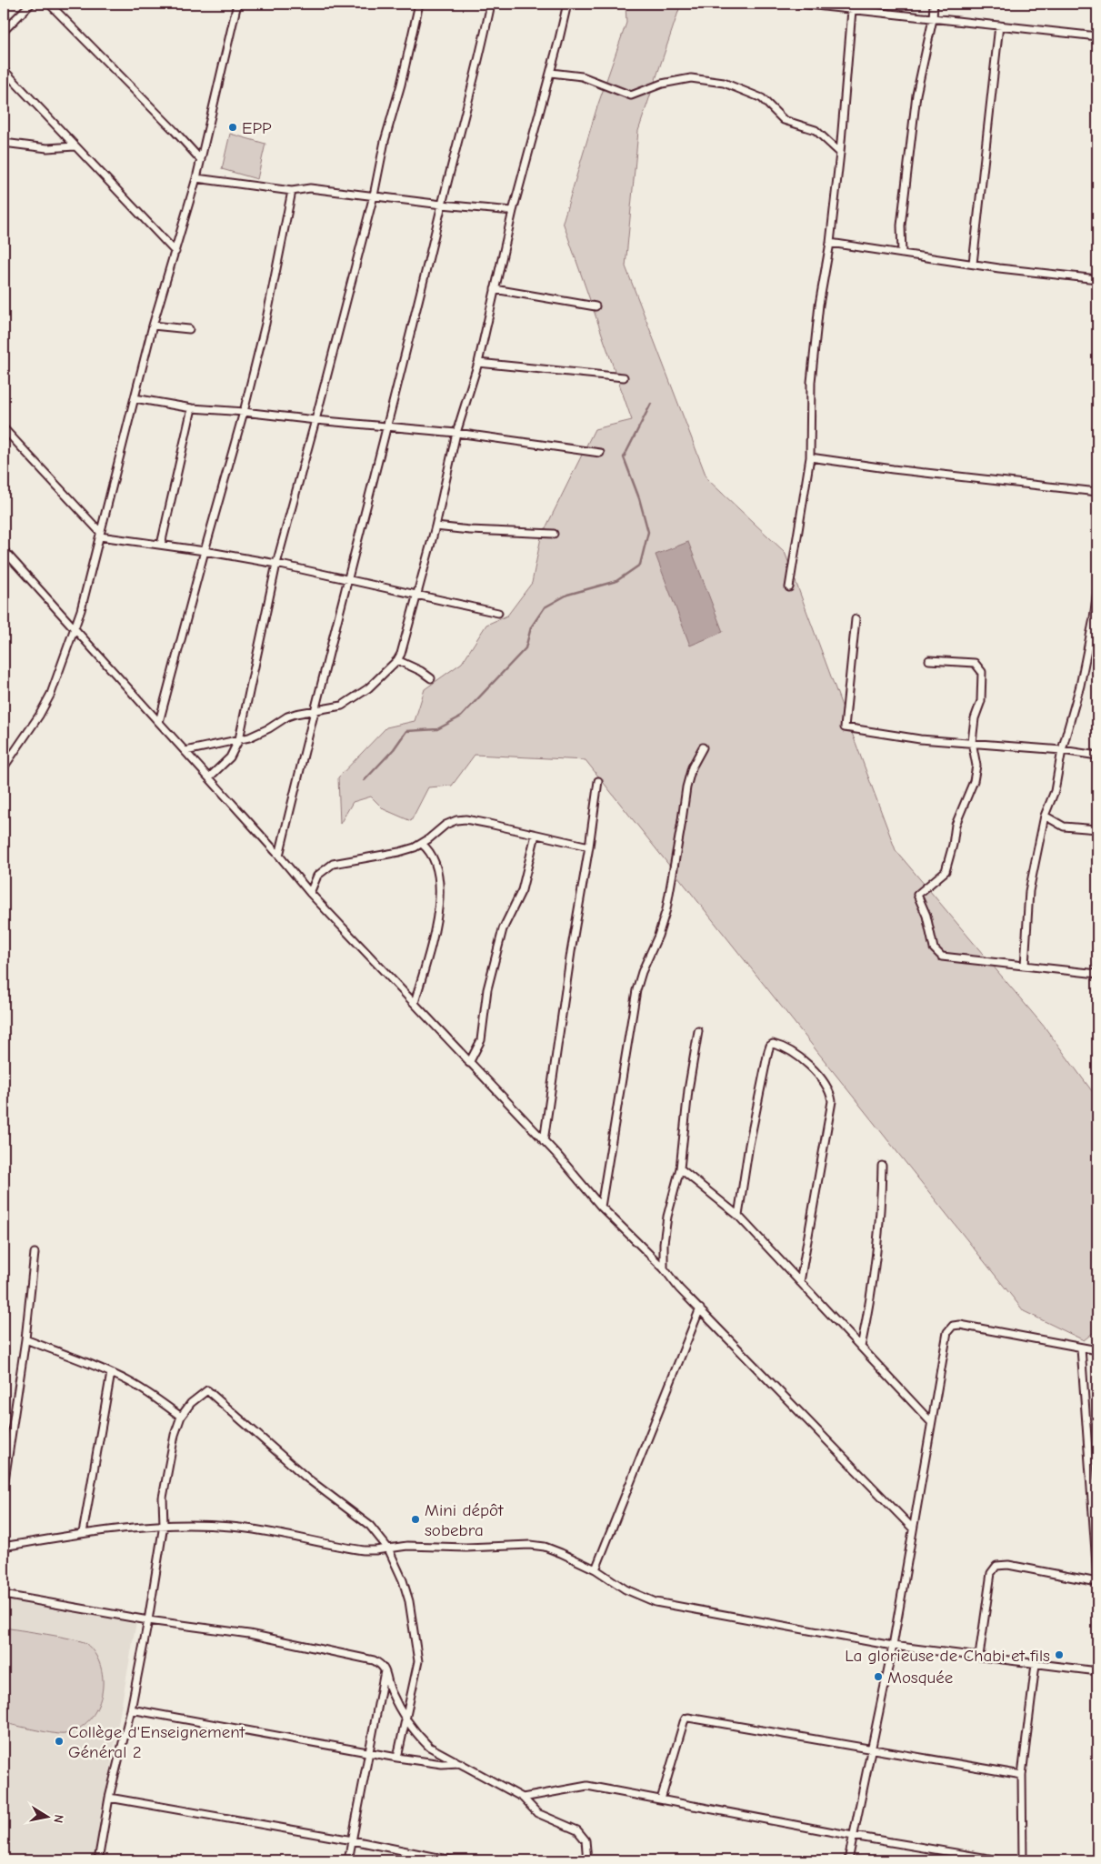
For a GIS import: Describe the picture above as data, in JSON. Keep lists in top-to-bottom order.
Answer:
{
  "places": [
    "EPP",
    "Mini dépôt sobebra",
    "La glorieuse de Chabi et fils",
    "Mosquée",
    "Collège d'Enseignement Général 2"
  ],
  "north": "right"
}
